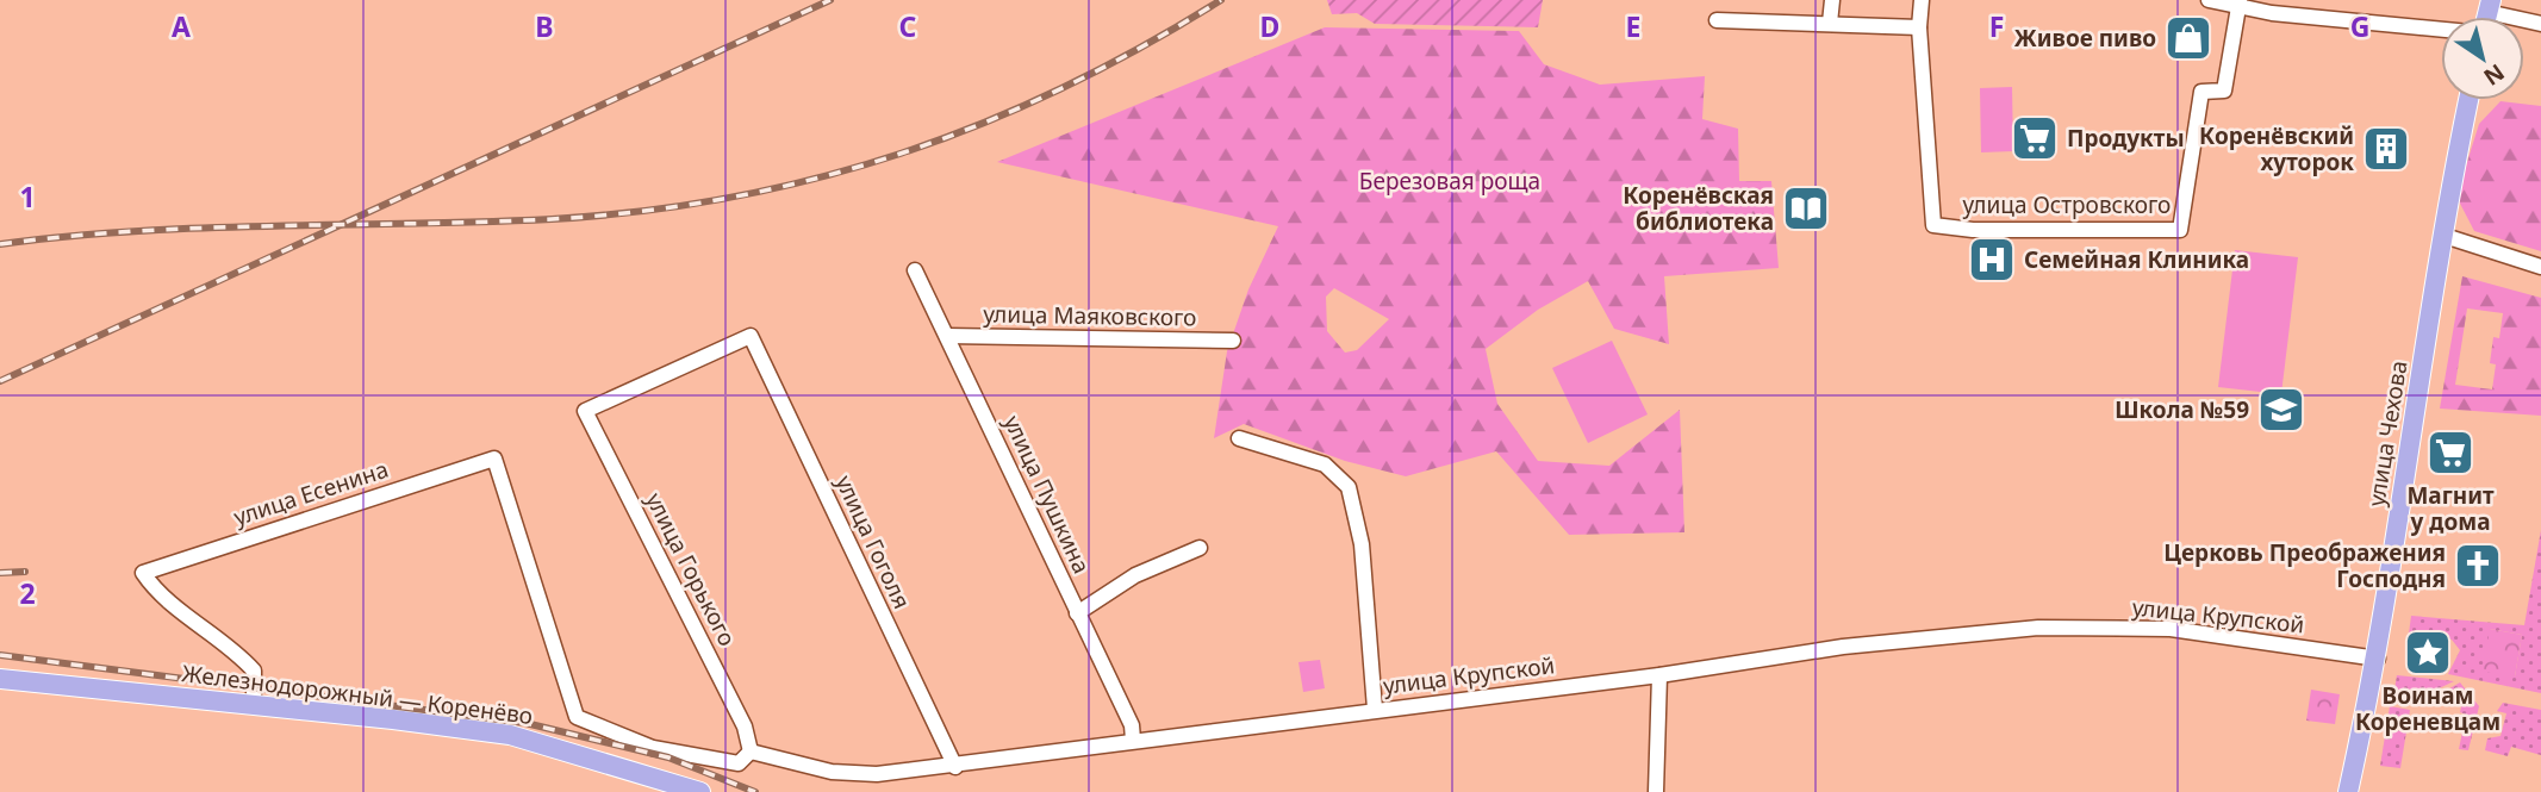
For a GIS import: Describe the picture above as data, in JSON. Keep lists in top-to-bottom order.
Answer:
{
  "streets": {
    "main road": ["улица Чехова", "Железнодорожный — Коренёво"],
    "street": [
      "улица Островского",
      "улица Маяковского",
      "улица Есенина",
      "улица Пушкина",
      "улица Гоголя",
      "улица Горького",
      "улица Крупской"
    ]
  },
  "crossings": [
    ["улица Маяковского", "улица Пушкина"],
    ["улица Чехова", "улица Крупской"],
    ["улица Есенина", "улица Крупской"],
    ["улица Есенина", "Железнодорожный — Коренёво"],
    ["улица Пушкина", "улица Крупской"],
    ["улица Гоголя", "улица Горького"],
    ["улица Гоголя", "улица Крупской"],
    ["улица Горького", "улица Крупской"]
  ],
  "parks": ["Березовая роща"],
  "places": {
    "shop": ["Живое пиво"],
    "supermarket": ["Продукты", "Магнит у дома"],
    "building": ["Коренёвский хуторок"],
    "library": ["Коренёвская библиотека"],
    "hospital": ["Семейная Клиника"],
    "school or university": ["Школа №59"],
    "church": ["Церковь Преображения Господня"],
    "place": ["Воинам Кореневцам"]
  },
  "north": "bottom right",
  "grid": {
    "columns": [
      "A",
      "B",
      "C",
      "D",
      "E",
      "F",
      "G"
    ],
    "rows": ["1", "2"]
  }
}
